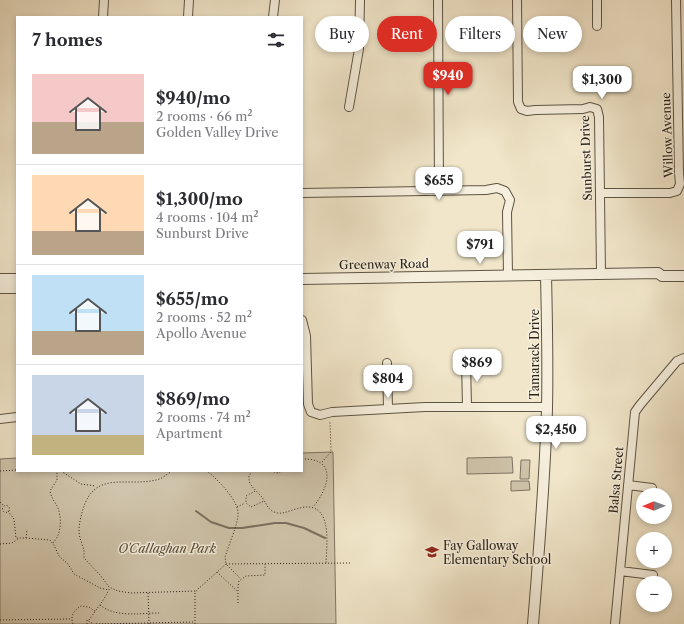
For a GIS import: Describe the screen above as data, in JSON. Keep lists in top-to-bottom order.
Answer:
{
  "streets": {
    "street": [
      "Willow Avenue",
      "Sunburst Drive",
      "Greenway Road",
      "Tamarack Drive",
      "Balsa Street"
    ]
  },
  "crossings": [
    ["Willow Avenue", "Sunburst Drive"],
    ["Sunburst Drive", "Greenway Road"],
    ["Greenway Road", "Tamarack Drive"]
  ],
  "parks": ["O'Callaghan Park"],
  "places": {
    "school or university": ["Fay Galloway Elementary School"]
  },
  "north": "left",
  "page": {
    "chip": [
      "Buy",
      "Rent",
      "Filters",
      "New"
    ],
    "heading": "7 homes",
    "price": [
      "$940",
      "$1,300",
      "$655",
      "$791",
      "$869",
      "$804",
      "$2,450"
    ],
    "list": [
      {
        "name": "$940/mo",
        "note": "2 rooms · 66 m² · Golden Valley Drive"
      },
      {
        "name": "$1,300/mo",
        "note": "4 rooms · 104 m² · Sunburst Drive"
      },
      {
        "name": "$655/mo",
        "note": "2 rooms · 52 m² · Apollo Avenue"
      },
      {
        "name": "$869/mo",
        "note": "2 rooms · 74 m² · Apartment"
      }
    ],
    "map_buttons": ["+", "−"]
  }
}
